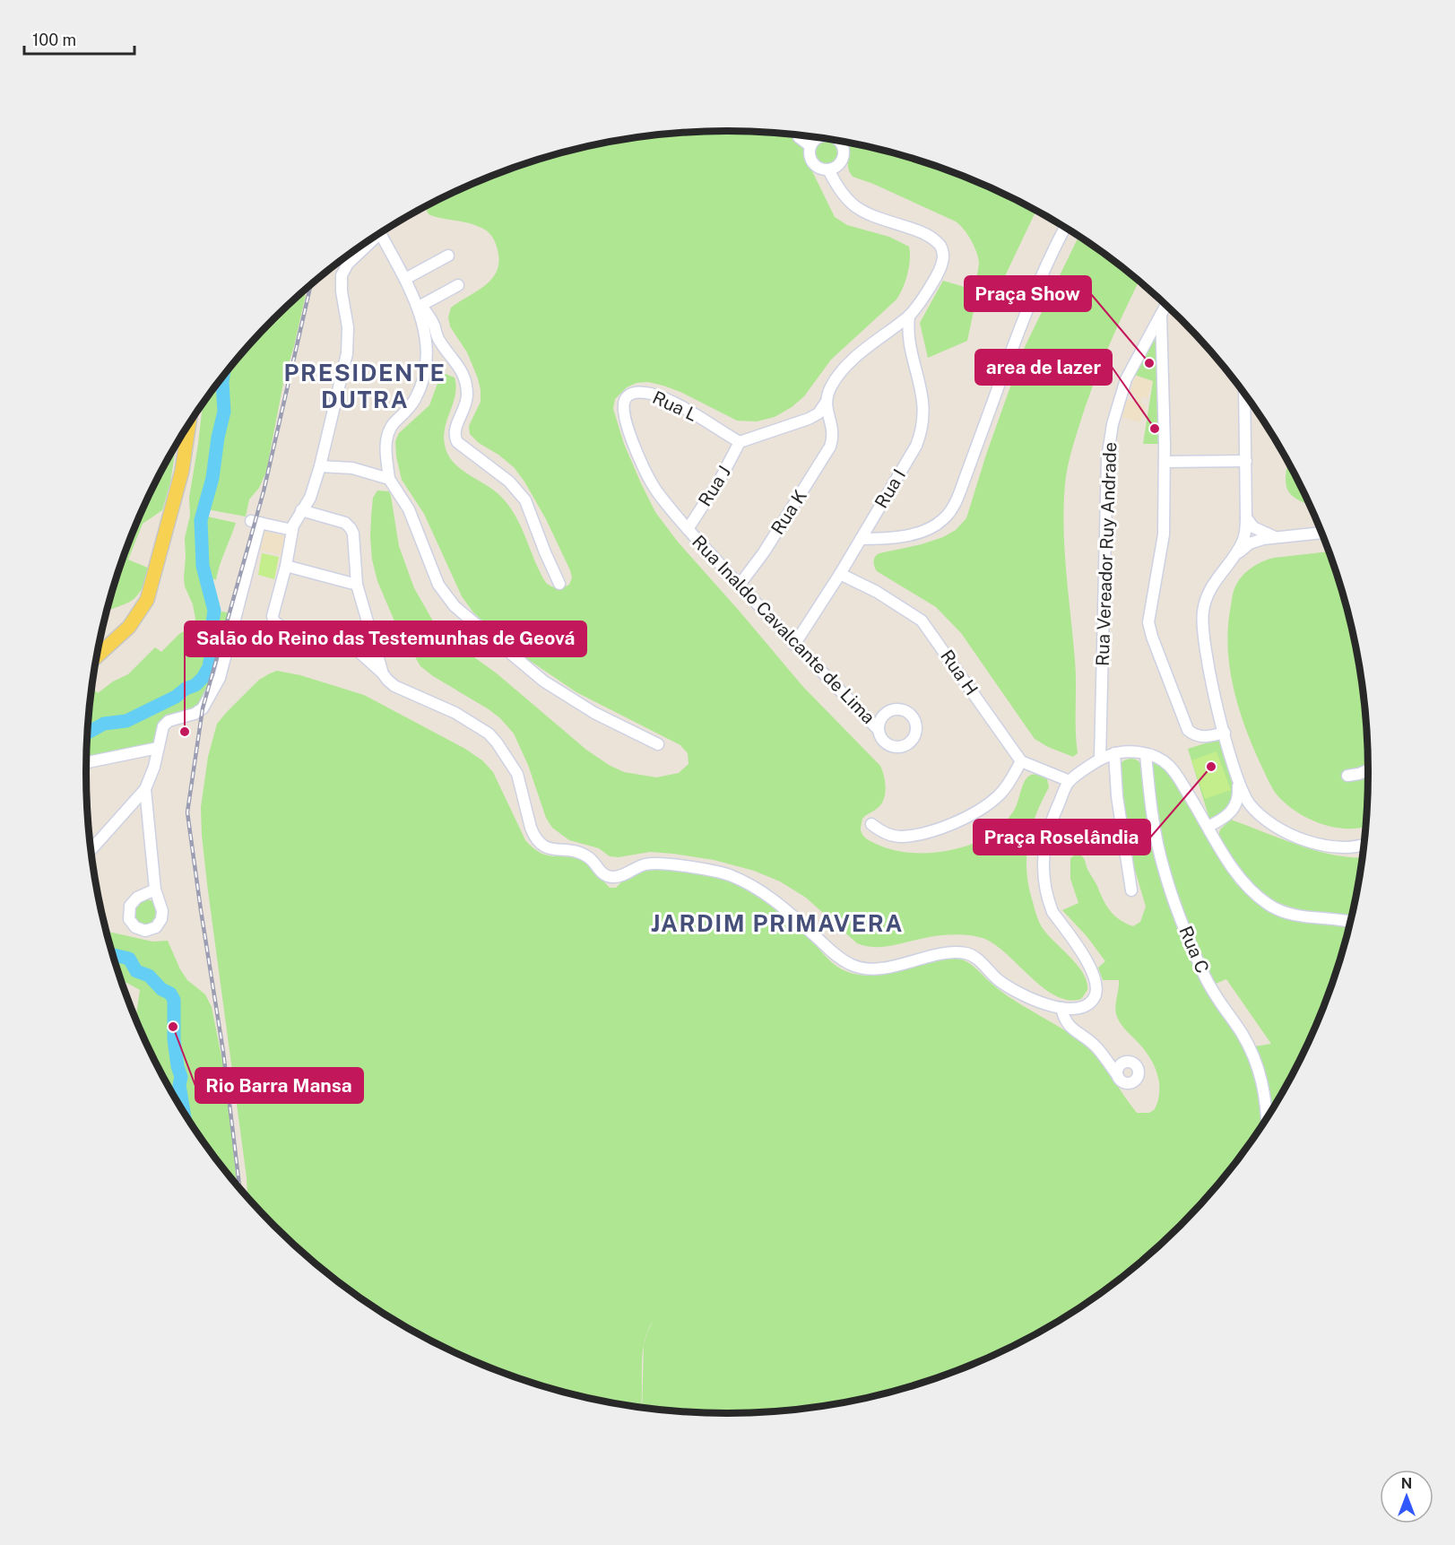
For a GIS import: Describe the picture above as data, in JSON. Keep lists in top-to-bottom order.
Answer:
{
  "streets": {
    "street": [
      "Rua L",
      "Rua J",
      "Rua I",
      "Rua K",
      "Rua Vereador Ruy Andrade",
      "Rua Inaldo Cavalcante de Lima",
      "Rua H",
      "Rua C"
    ]
  },
  "crossings": [
    ["Rua L", "Rua J"],
    ["Rua L", "Rua Inaldo Cavalcante de Lima"],
    ["Rua J", "Rua Inaldo Cavalcante de Lima"],
    ["Rua I", "Rua Inaldo Cavalcante de Lima"],
    ["Rua I", "Rua H"],
    ["Rua K", "Rua Inaldo Cavalcante de Lima"]
  ],
  "districts": ["PRESIDENTE DUTRA", "JARDIM PRIMAVERA"],
  "places": [
    "Praça Show",
    "area de lazer",
    "Salão do Reino das Testemunhas de Geová",
    "Praça Roselândia",
    "Rio Barra Mansa"
  ],
  "scale_bar": "100 m",
  "north": "top"
}
